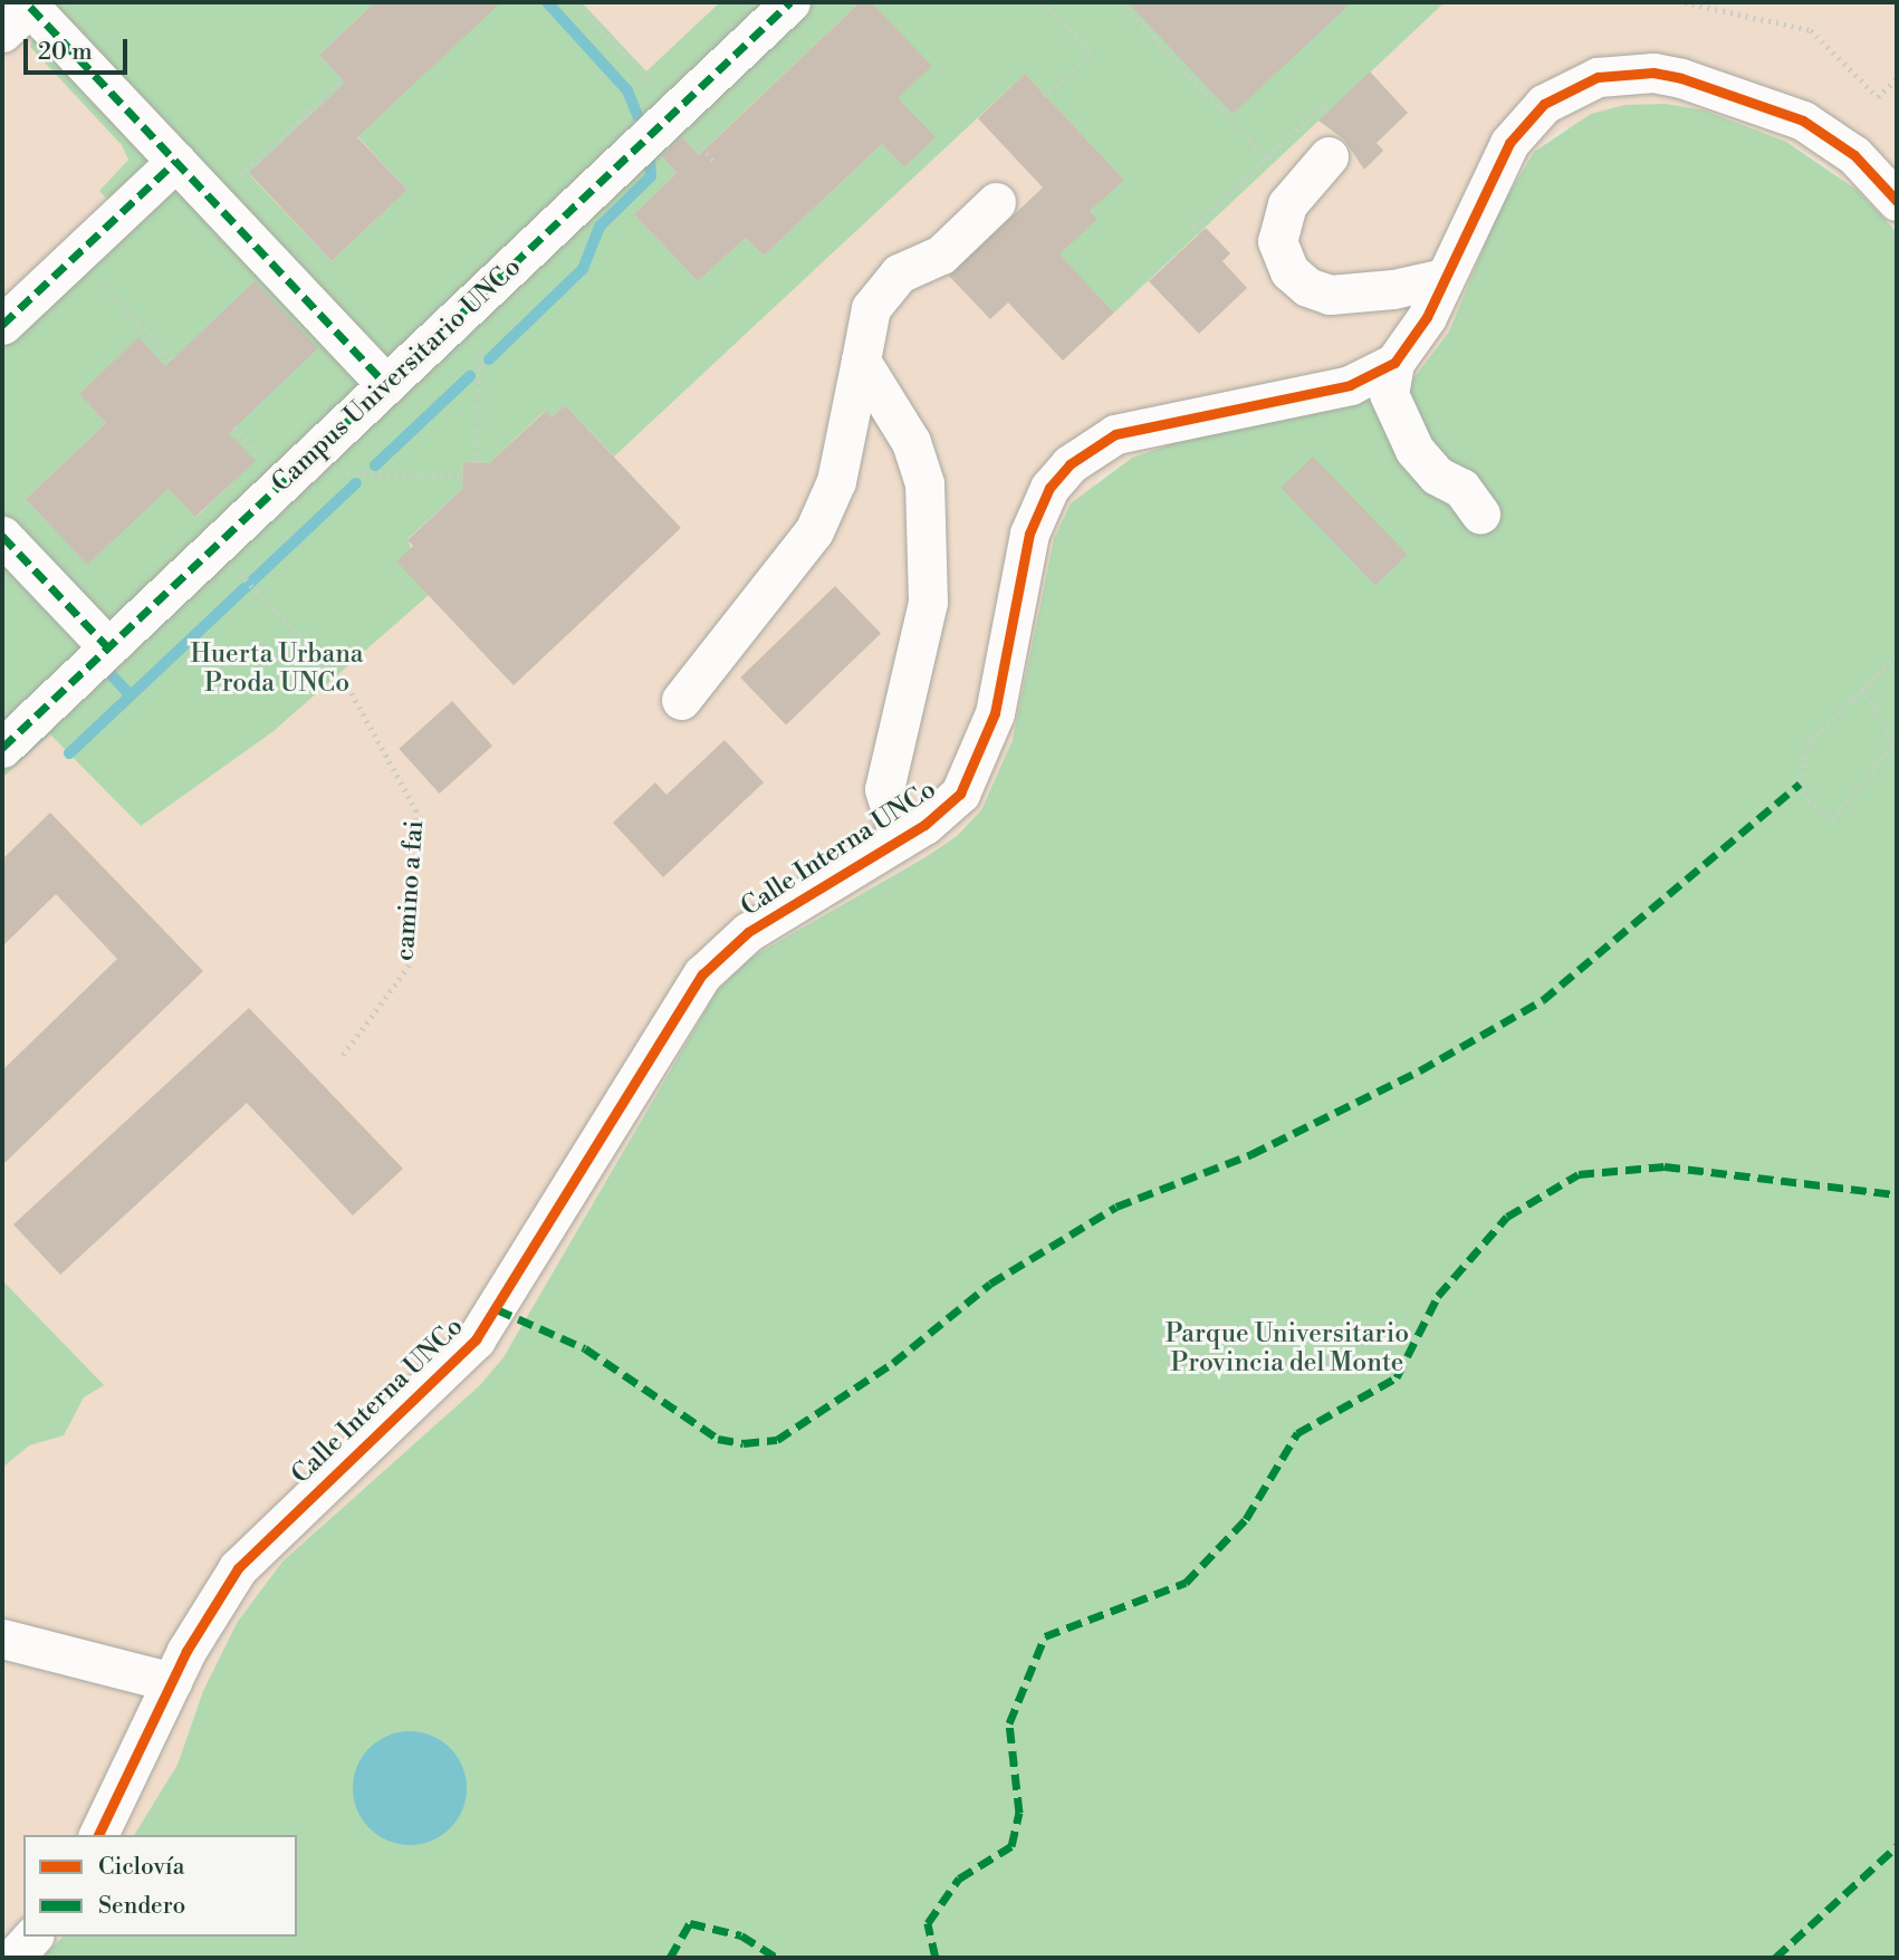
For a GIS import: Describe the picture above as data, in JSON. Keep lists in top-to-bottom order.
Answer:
{
  "streets": {
    "street": ["Campus Universitario UNCo", "Calle Interna UNCo"],
    "path": ["camino a fai"]
  },
  "parks": ["Huerta Urbana Proda UNCo", "Parque Universitario Provincia del Monte"],
  "legend": ["Ciclovía", "Sendero"],
  "scale_bar": "20 m"
}
